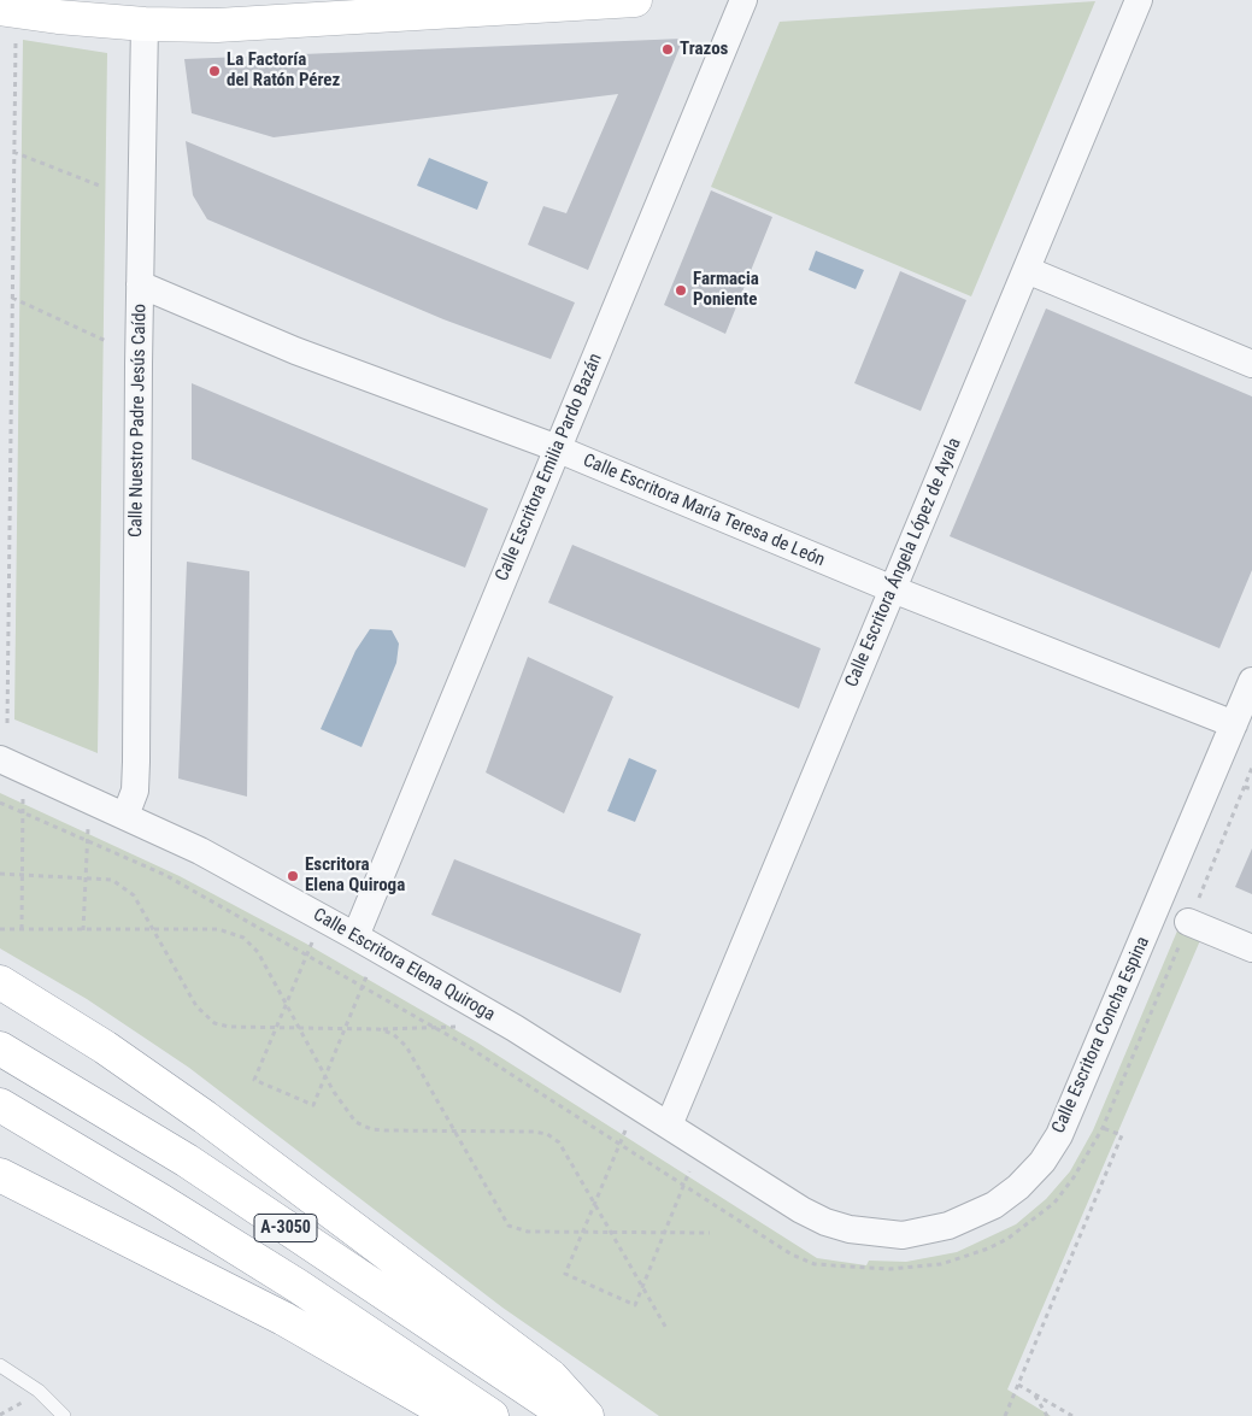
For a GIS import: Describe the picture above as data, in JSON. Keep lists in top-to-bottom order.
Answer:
{
  "streets": {
    "main road": ["A-3050"],
    "street": [
      "Calle Nuestro Padre Jesús Caído",
      "Calle Escritora Emilia Pardo Bazán",
      "Calle Escritora María Teresa de León",
      "Calle Escritora Ángela López de Ayala",
      "Calle Escritora Elena Quiroga",
      "Calle Escritora Concha Espina"
    ]
  },
  "crossings": [
    ["Calle Nuestro Padre Jesús Caído", "Calle Escritora María Teresa de León"],
    ["Calle Nuestro Padre Jesús Caído", "Calle Escritora Elena Quiroga"],
    ["Calle Escritora Emilia Pardo Bazán", "Calle Escritora María Teresa de León"],
    ["Calle Escritora Emilia Pardo Bazán", "Calle Escritora Elena Quiroga"],
    ["Calle Escritora María Teresa de León", "Calle Escritora Ángela López de Ayala"],
    ["Calle Escritora María Teresa de León", "Calle Escritora Concha Espina"],
    ["Calle Escritora Ángela López de Ayala", "Calle Escritora Elena Quiroga"],
    ["Calle Escritora Ángela López de Ayala", "Calle Escritora Concha Espina"],
    ["Calle Escritora Elena Quiroga", "Calle Escritora Concha Espina"]
  ],
  "places": [
    "Trazos",
    "La Factoría del Ratón Pérez",
    "Farmacia Poniente",
    "Escritora Elena Quiroga"
  ]
}
